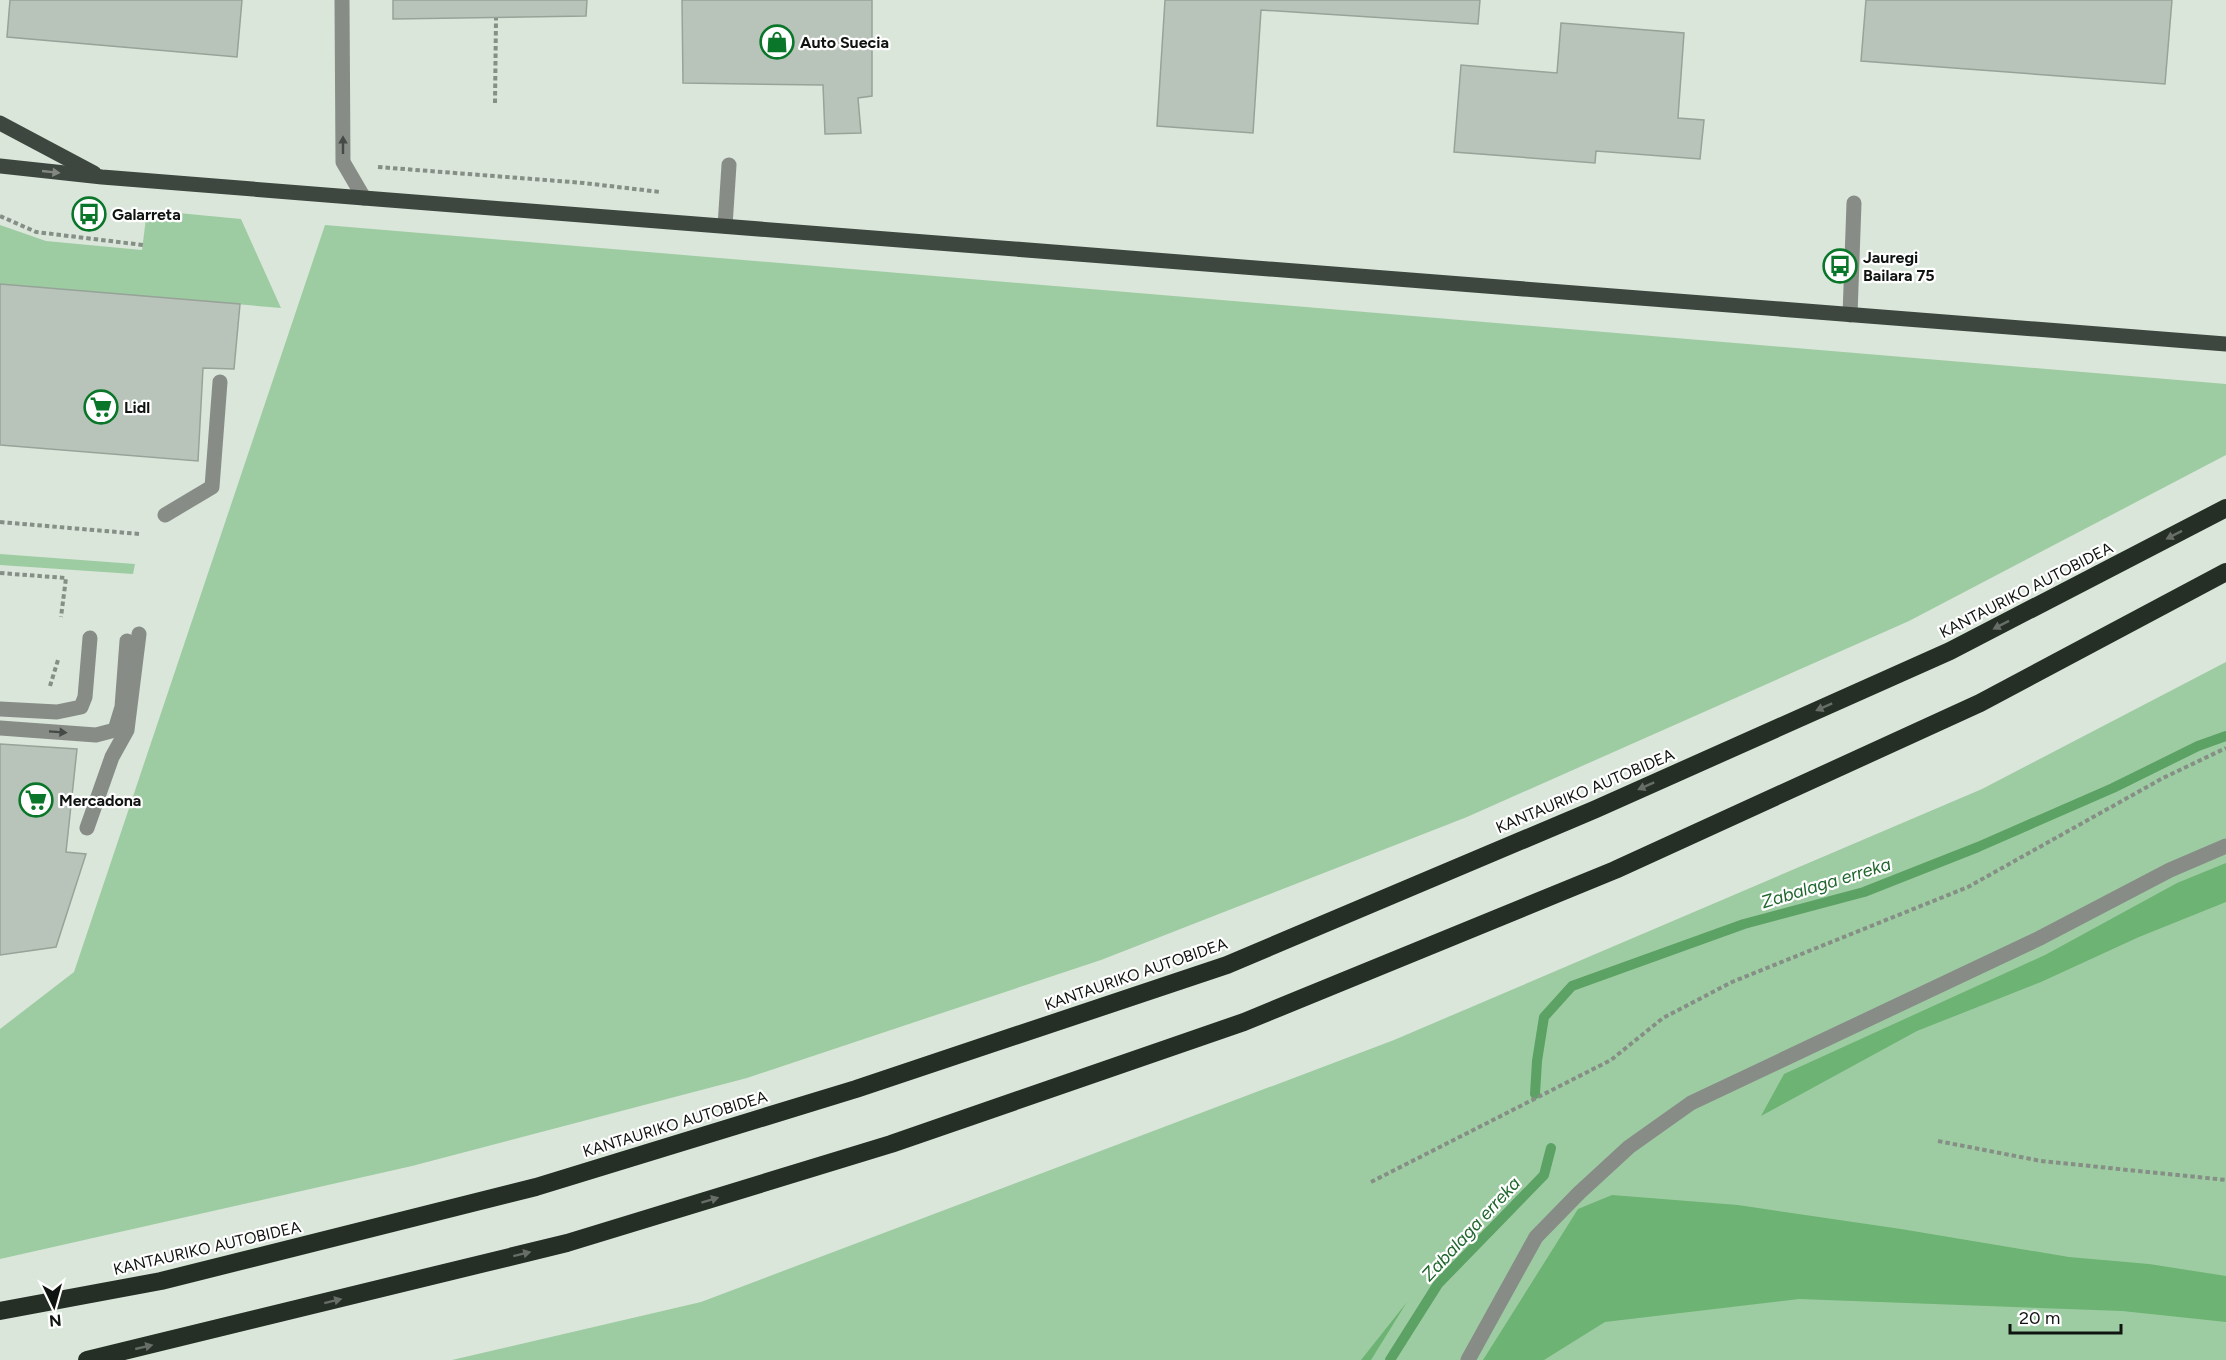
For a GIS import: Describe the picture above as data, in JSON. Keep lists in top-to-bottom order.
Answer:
{
  "streets": {
    "highway": ["KANTAURIKO AUTOBIDEA"]
  },
  "water": ["Zabalaga erreka"],
  "places": {
    "shop": ["Auto Suecia"],
    "bus stop": ["Galarreta", "Jauregi Bailara 75"],
    "supermarket": ["Lidl", "Mercadona"]
  },
  "scale_bar": "20 m",
  "north": "bottom"
}
